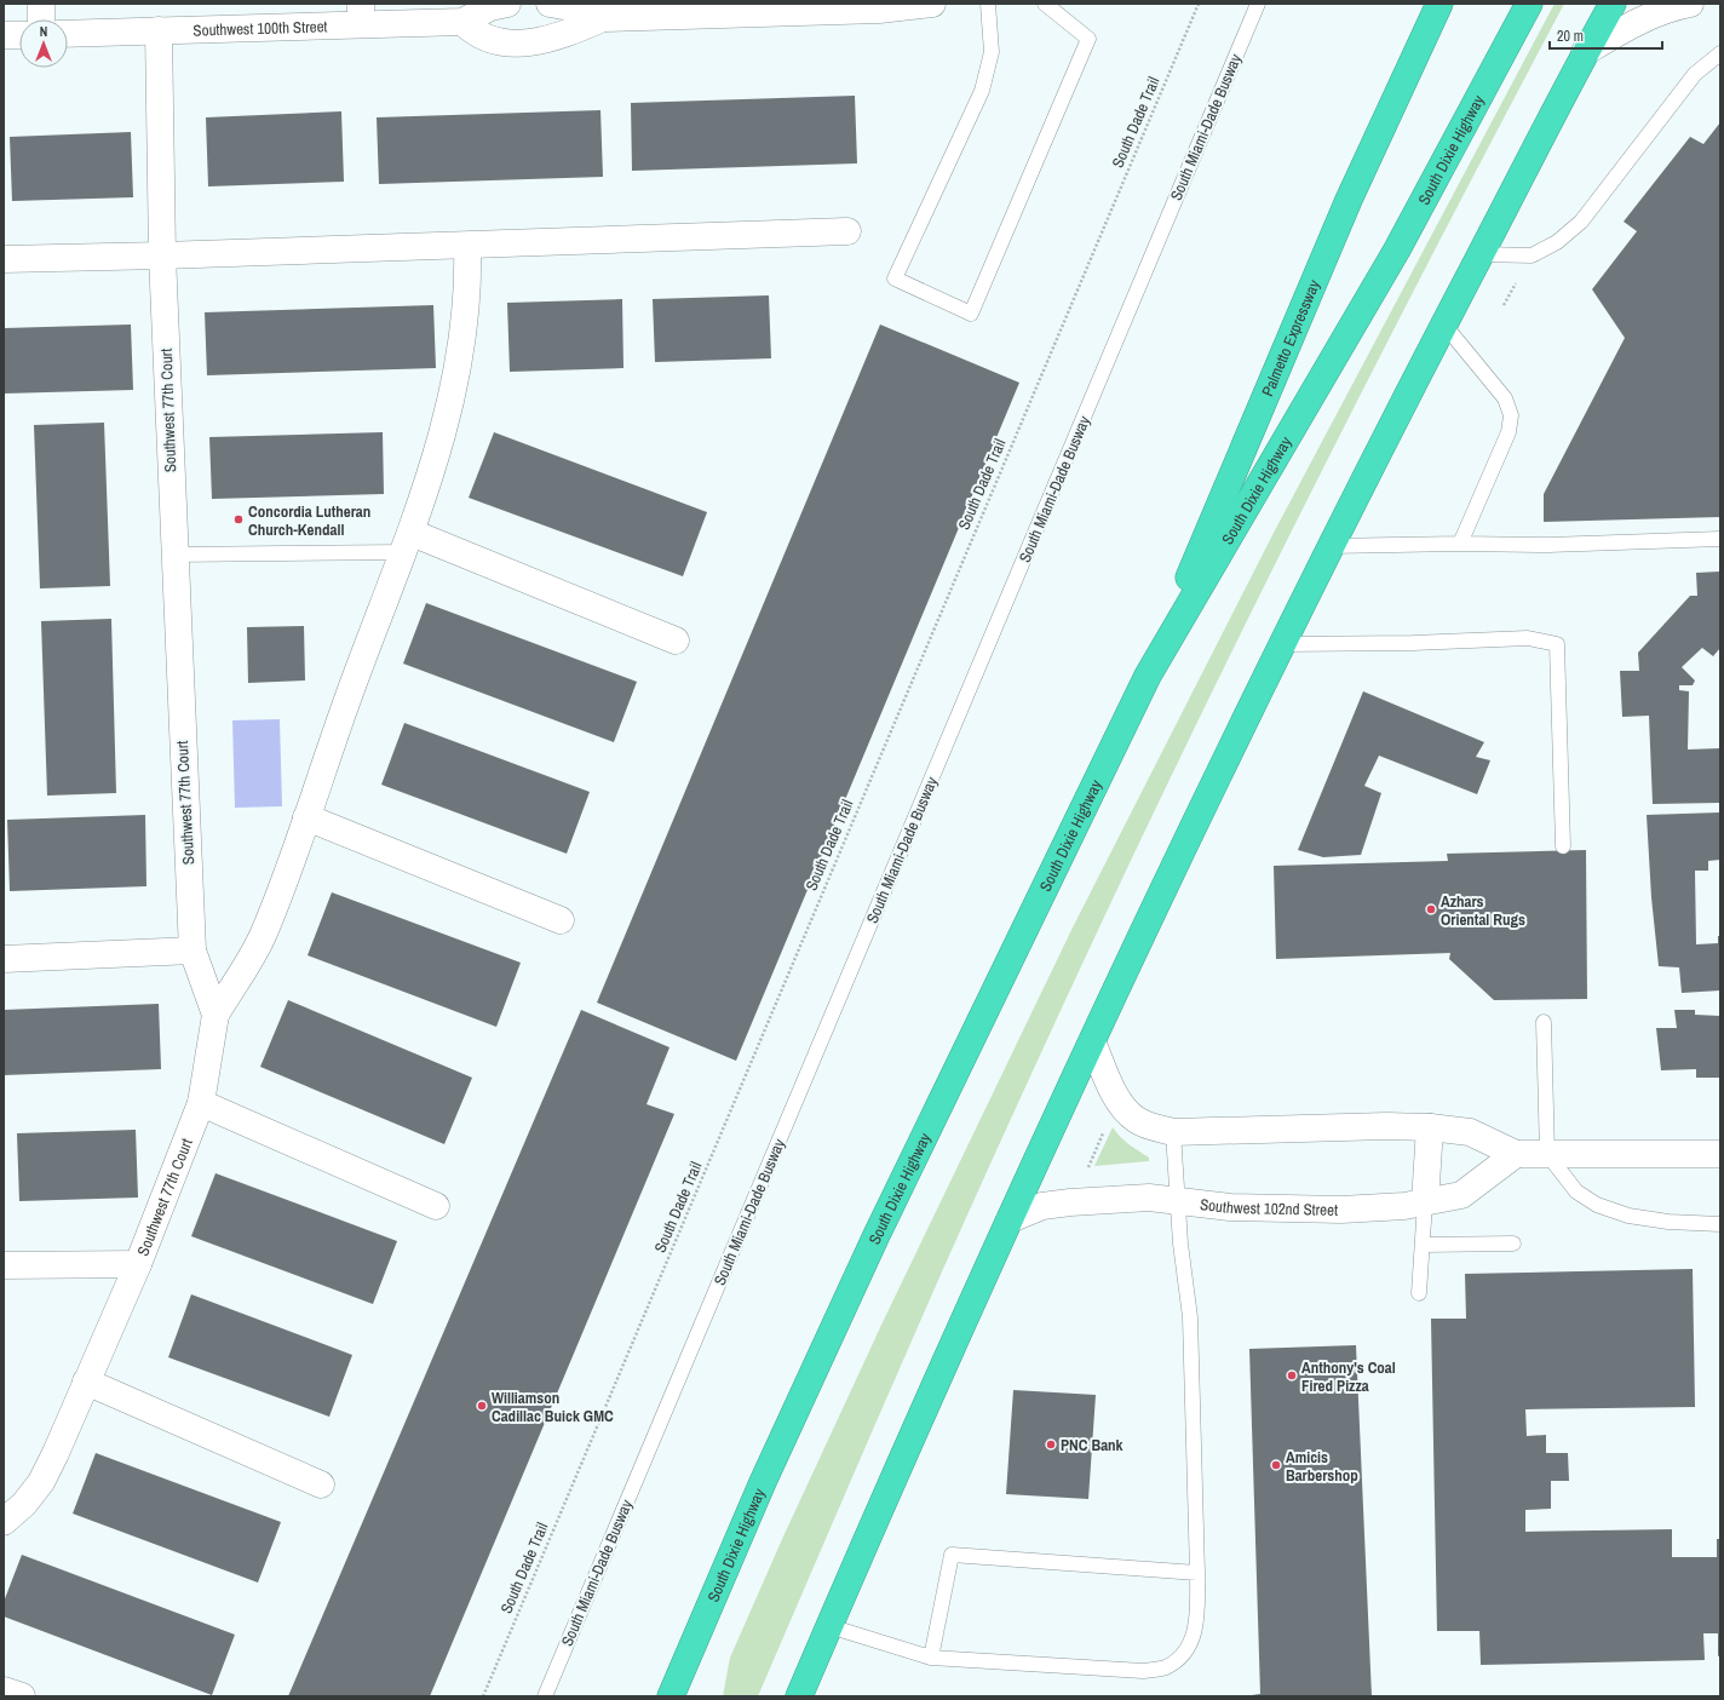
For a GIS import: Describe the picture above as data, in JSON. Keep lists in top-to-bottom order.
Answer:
{
  "streets": {
    "highway": ["South Dixie Highway", "Palmetto Expressway"],
    "street": ["Southwest 100th Street", "Southwest 77th Court", "Southwest 102nd Street"],
    "lane": ["South Miami-Dade Busway"],
    "path": ["South Dade Trail"]
  },
  "crossings": [
    ["Southwest 100th Street", "Southwest 77th Court"],
    ["South Dixie Highway", "Palmetto Expressway"]
  ],
  "places": [
    "Concordia Lutheran Church-Kendall",
    "Azhars Oriental Rugs",
    "Anthony's Coal Fired Pizza",
    "Williamson Cadillac Buick GMC",
    "PNC Bank",
    "Amicis Barbershop"
  ],
  "scale_bar": "20 m",
  "north": "top"
}
